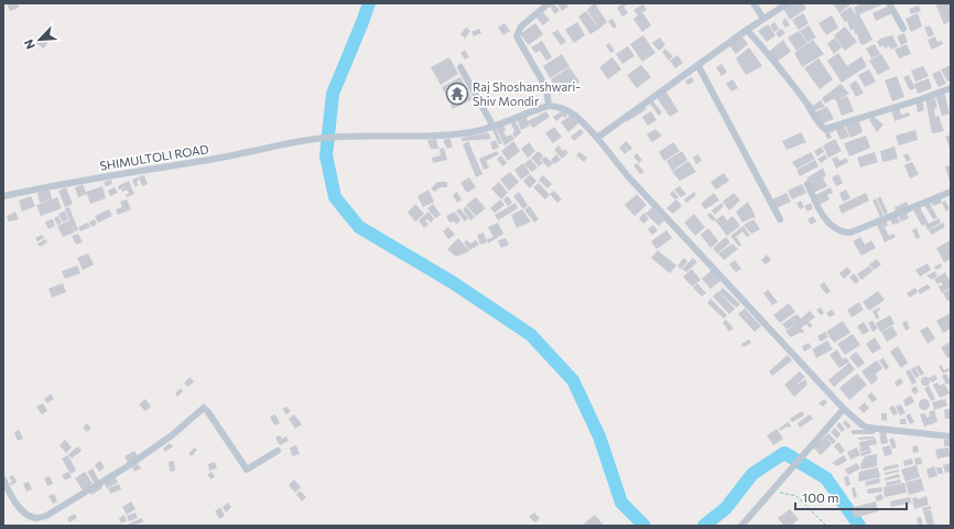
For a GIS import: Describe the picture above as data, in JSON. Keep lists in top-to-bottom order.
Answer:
{
  "streets": {
    "street": ["SHIMULTOLI ROAD"]
  },
  "places": {
    "temple": ["Raj Shoshanshwari- Shiv Mondir"]
  },
  "scale_bar": "100 m",
  "north": "bottom left"
}
